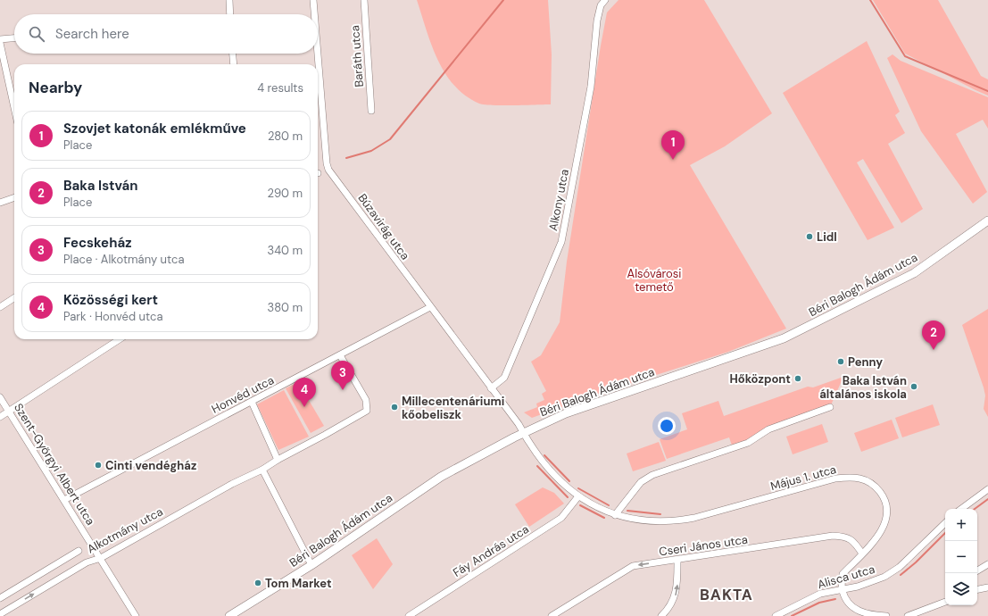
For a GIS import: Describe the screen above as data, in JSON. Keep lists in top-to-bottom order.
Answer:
{
  "streets": {
    "street": [
      "Baráth utca",
      "Alkony utca",
      "Búzavirág utca",
      "Béri Balogh Ádám utca",
      "Honvéd utca",
      "Szent-Györgyi Albert utca",
      "Május 1. utca",
      "Alkotmány utca",
      "Cseri János utca",
      "Fáy András utca",
      "Alisca utca"
    ]
  },
  "crossings": [
    ["Alkony utca", "Búzavirág utca"],
    ["Búzavirág utca", "Béri Balogh Ádám utca"],
    ["Búzavirág utca", "Honvéd utca"],
    ["Búzavirág utca", "Május 1. utca"],
    ["Béri Balogh Ádám utca", "Május 1. utca"],
    ["Honvéd utca", "Szent-Györgyi Albert utca"],
    ["Szent-Györgyi Albert utca", "Alkotmány utca"],
    ["Május 1. utca", "Cseri János utca"],
    ["Május 1. utca", "Fáy András utca"],
    ["Május 1. utca", "Alisca utca"]
  ],
  "one_way": ["Cseri János utca"],
  "districts": ["BAKTA"],
  "parks": ["Alsóvárosi temető"],
  "places": [
    "Lidl",
    "Penny",
    "Hőközpont",
    "Baka István általános iskola",
    "Millecentenáriumi kőobeliszk",
    "Cinti vendégház",
    "Tom Market"
  ],
  "page": {
    "search": "Search here",
    "heading": ["Nearby", "4 results"],
    "list": [
      {
        "mark": "1",
        "name": "Szovjet katonák emlékműve",
        "note": "Place",
        "value": "280 m"
      },
      {
        "mark": "2",
        "name": "Baka István",
        "note": "Place",
        "value": "290 m"
      },
      {
        "mark": "3",
        "name": "Fecskeház",
        "note": "Place · Alkotmány utca",
        "value": "340 m"
      },
      {
        "mark": "4",
        "name": "Közösségi kert",
        "note": "Park · Honvéd utca",
        "value": "380 m"
      }
    ],
    "pins": [
      "1",
      "2",
      "3",
      "4"
    ],
    "map_buttons": ["+", "−"]
  }
}
